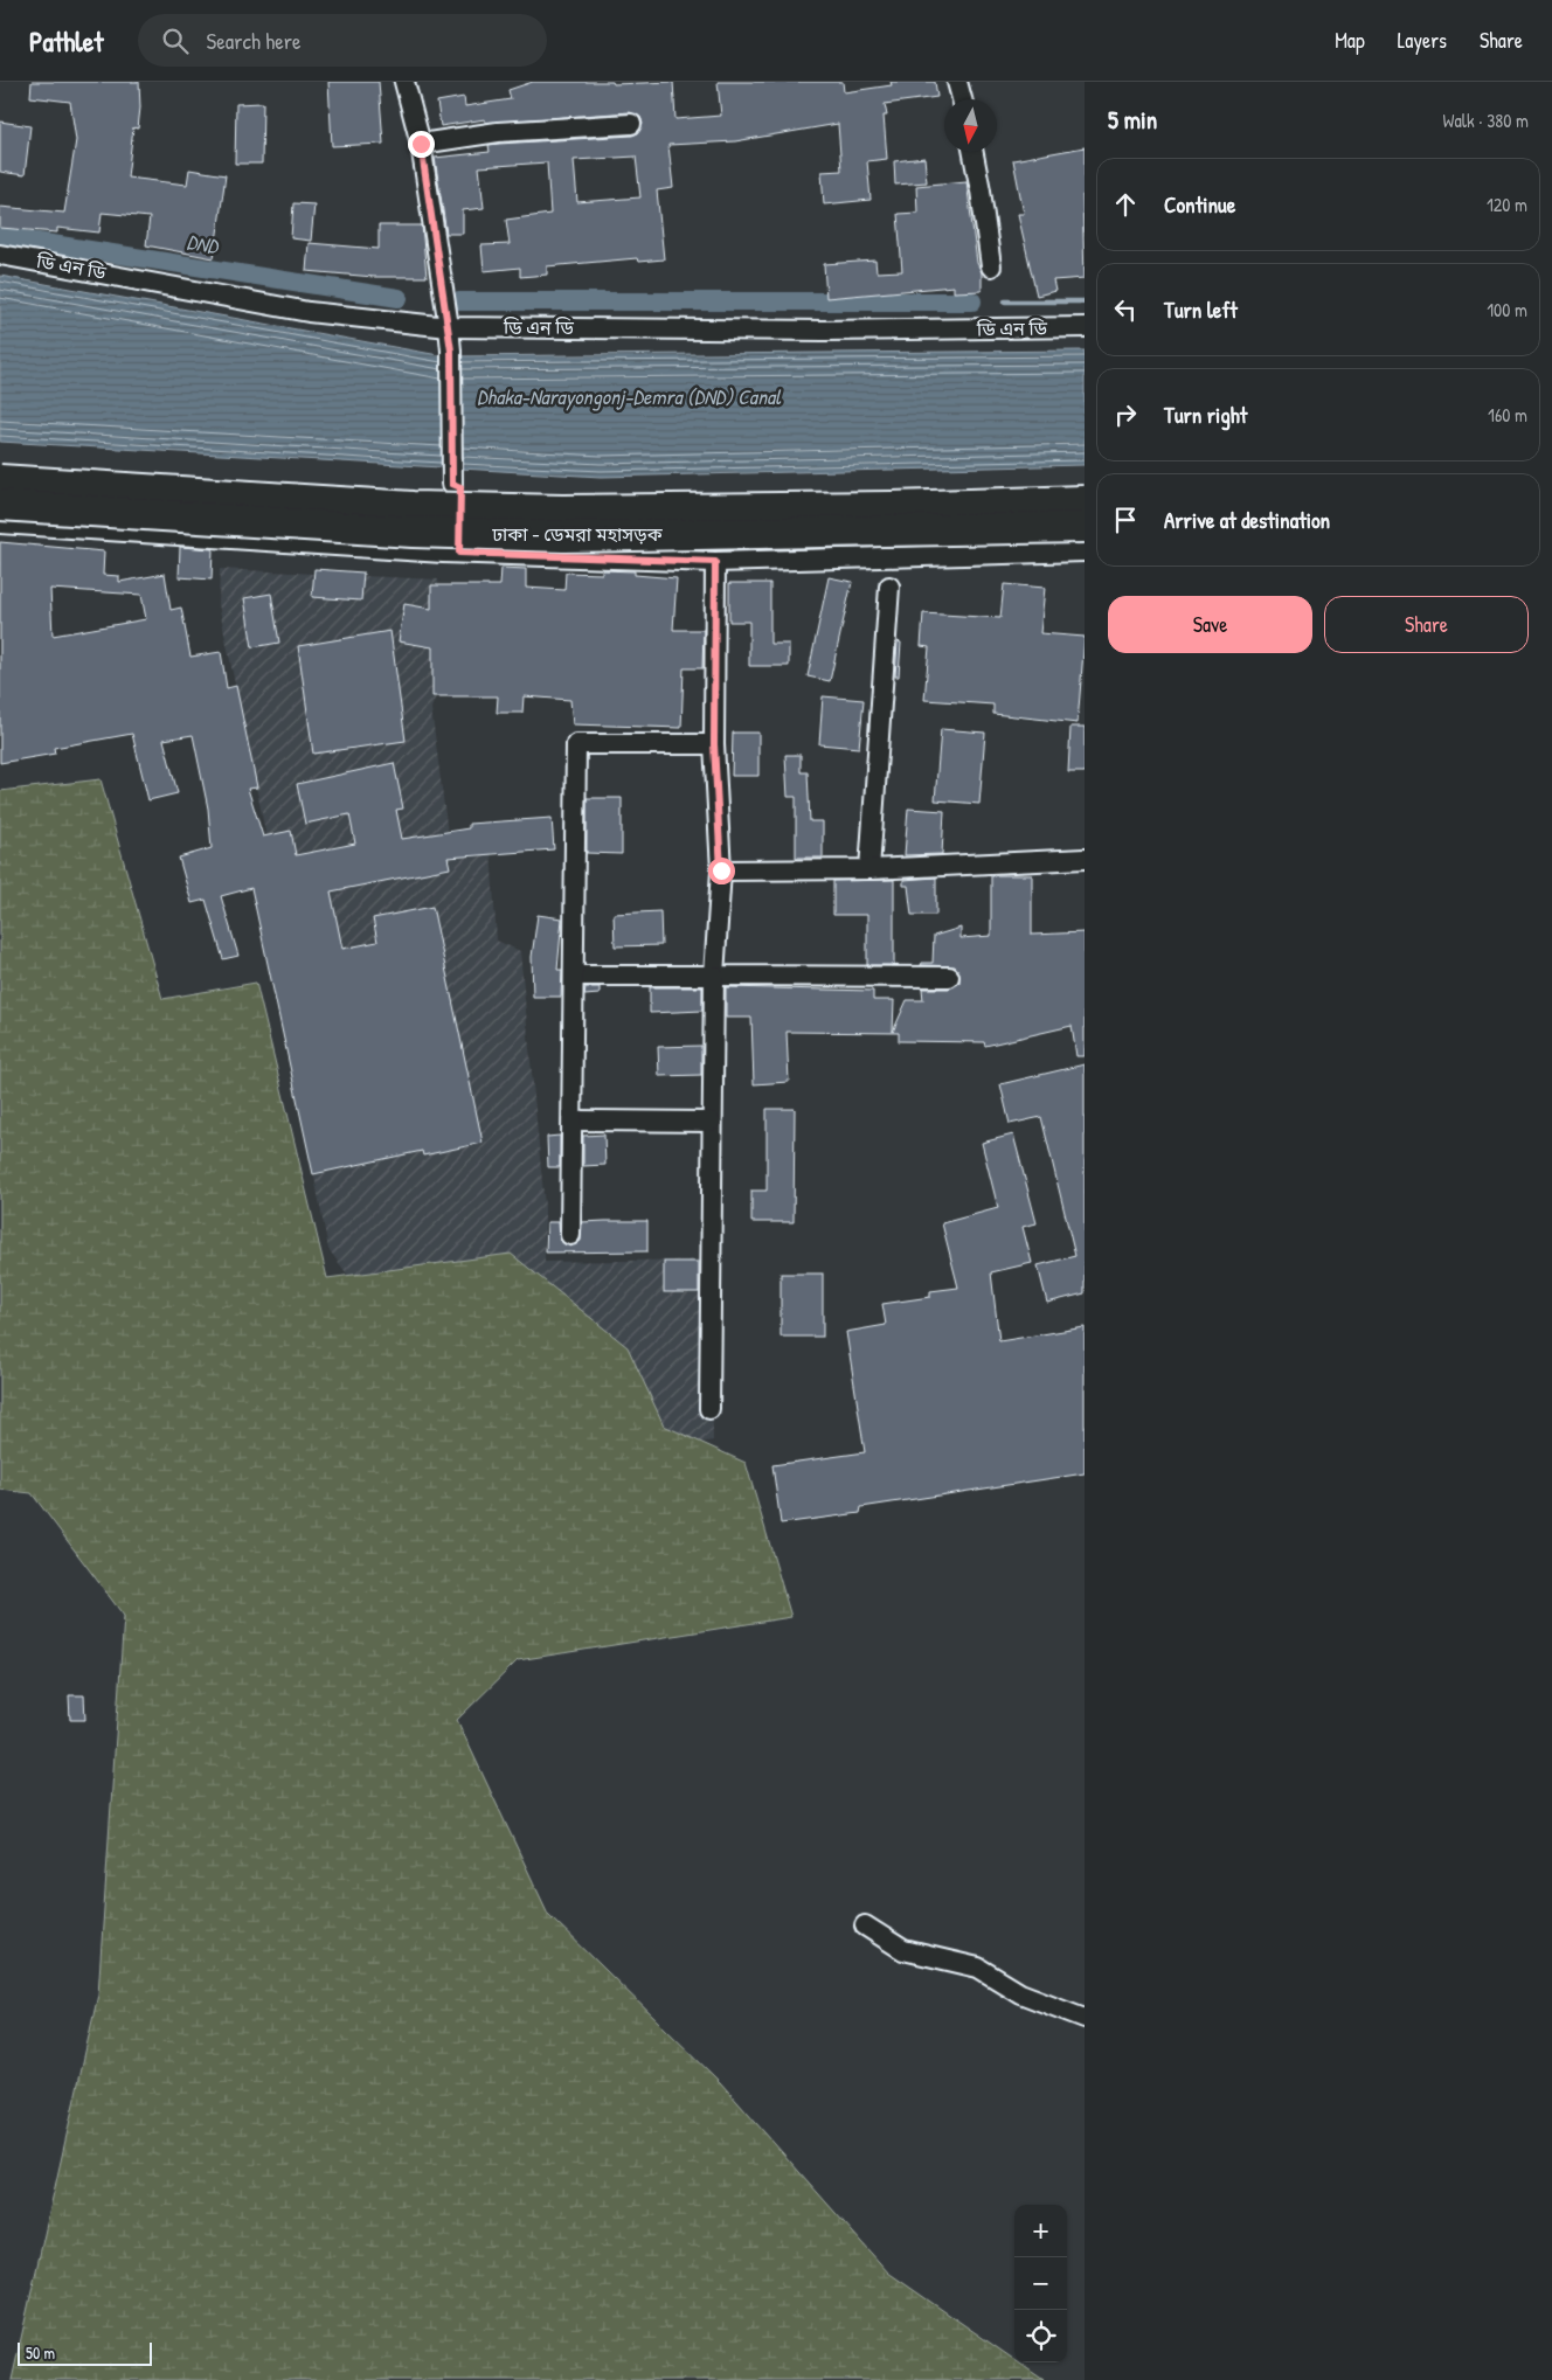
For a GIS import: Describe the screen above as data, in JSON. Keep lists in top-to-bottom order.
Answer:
{
  "streets": {
    "main road": ["ঢাকা - ডেমরা মহাসড়ক"],
    "street": ["ডি এন ডি"]
  },
  "water": ["DND", "Dhaka-Narayongonj-Demra (DND) Canal"],
  "scale_bar": "50 m",
  "north": "bottom",
  "page": {
    "header": "Pathlet",
    "search": "Search here",
    "nav": ["Map", "Layers", "Share"],
    "heading": ["5 min", "Walk · 380 m"],
    "list": [
      ["Continue", "120 m"],
      ["Turn left", "100 m"],
      ["Turn right", "160 m"],
      "Arrive at destination"
    ],
    "buttons": ["Save", "Share"],
    "map_buttons": ["+", "−"],
    "scale": "50 m"
  }
}
